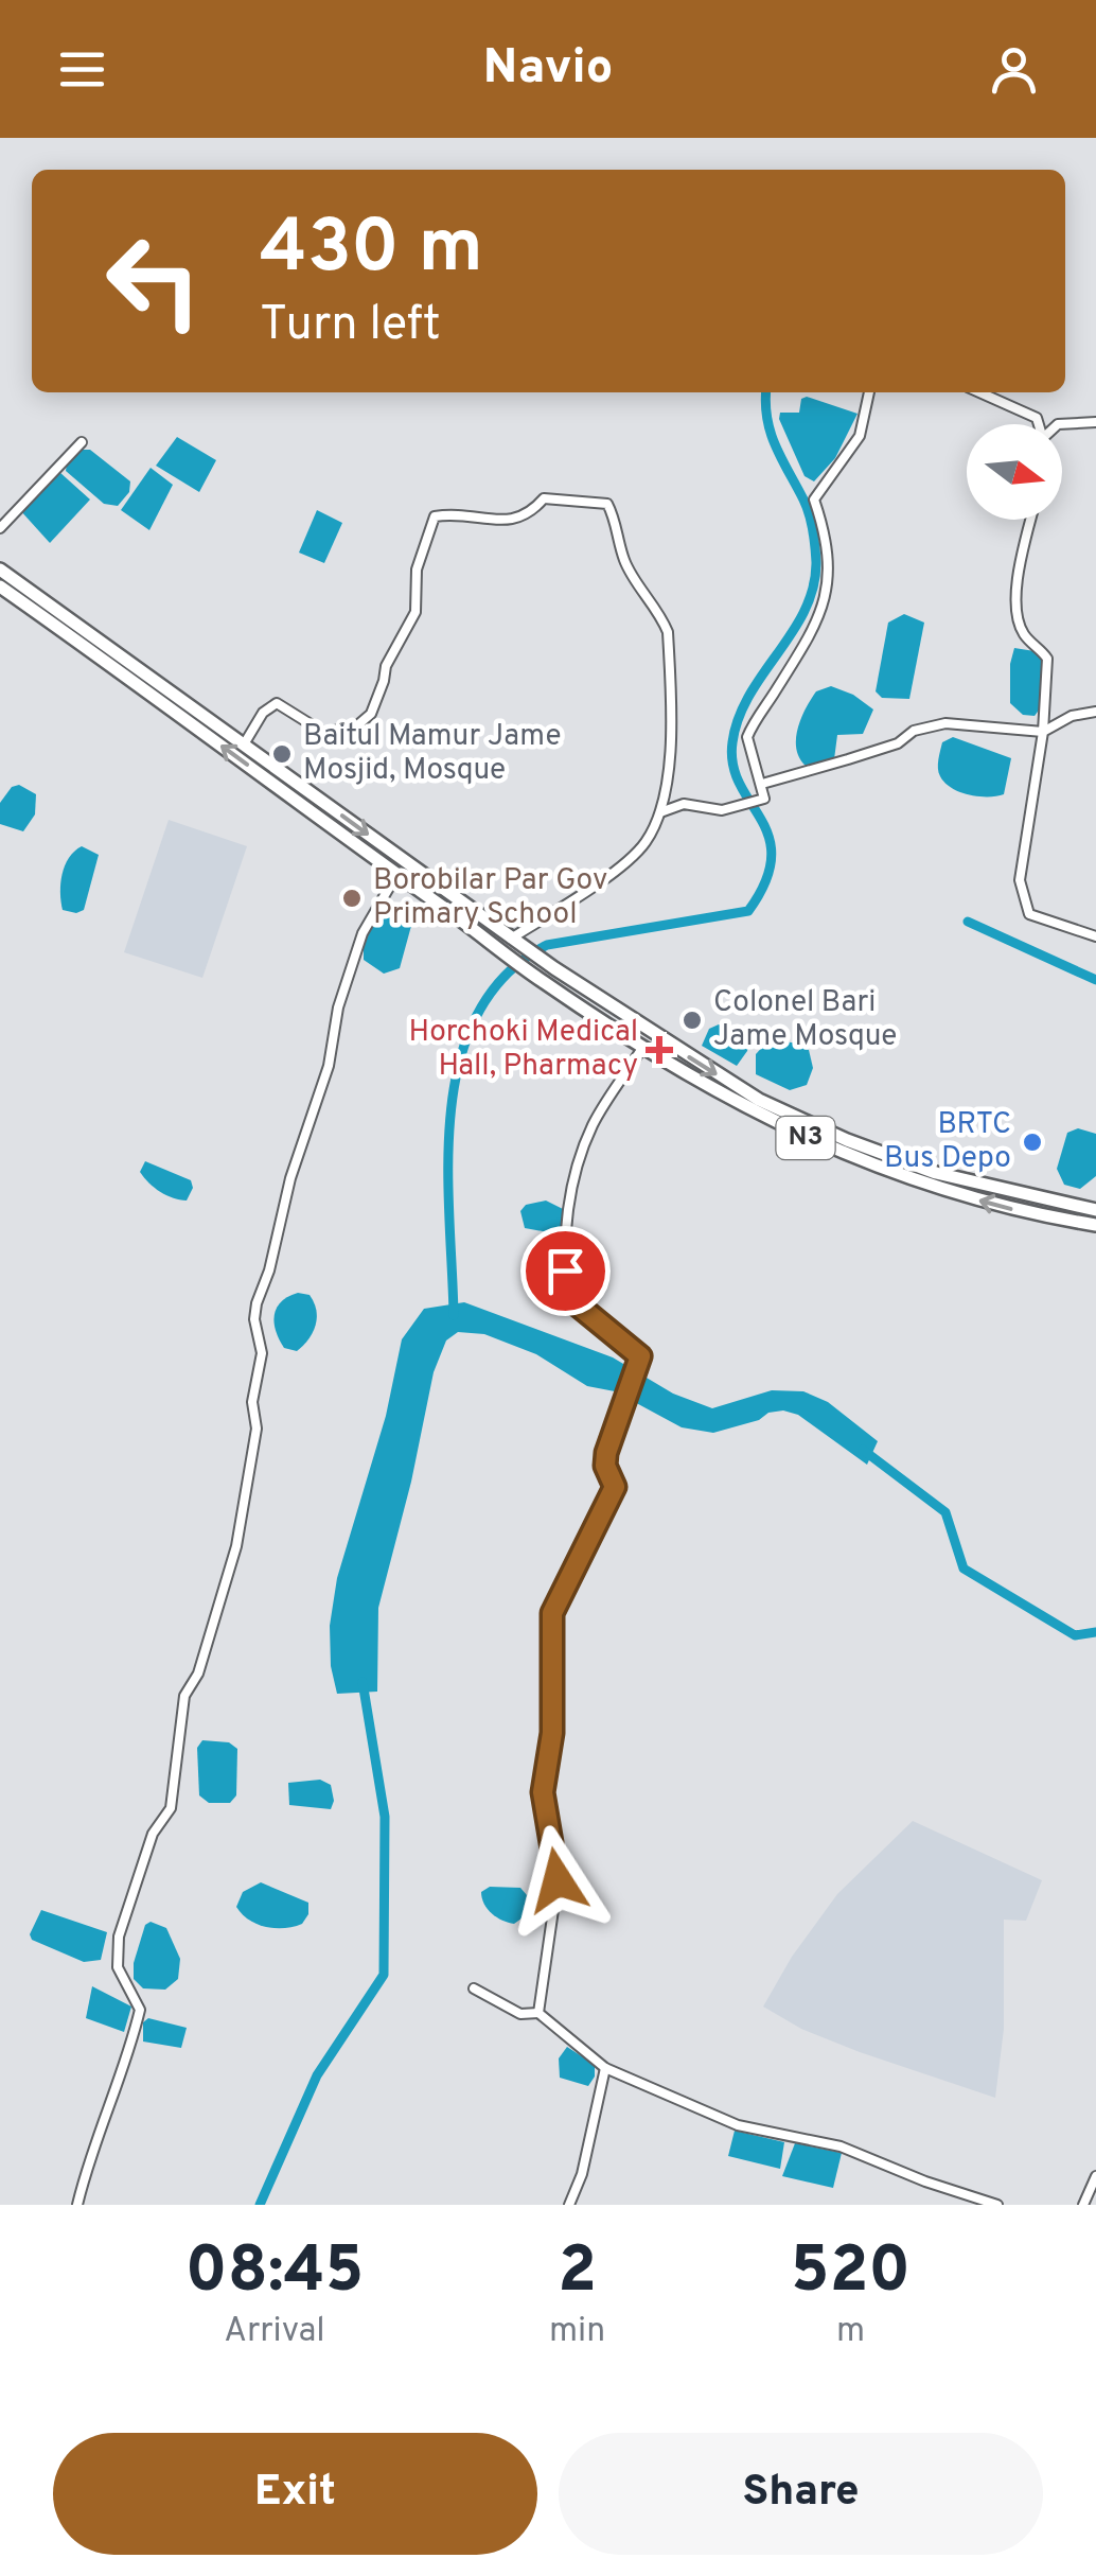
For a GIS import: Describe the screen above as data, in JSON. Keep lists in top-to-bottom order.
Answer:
{
  "streets": {
    "highway": ["N3"]
  },
  "places": {
    "other": [
      "Baitul Mamur Jame Mosjid, Mosque",
      "Borobilar Par Gov Primary School",
      "Colonel Bari Jame Mosque",
      "BRTC Bus Depo"
    ],
    "health": ["Horchoki Medical Hall, Pharmacy"]
  },
  "north": "right",
  "page": {
    "header": "Navio",
    "turn": ["430 m", "Turn left"],
    "eta": [
      "08:45",
      "Arrival",
      "2",
      "min",
      "520",
      "m"
    ],
    "buttons": ["Exit", "Share"]
  }
}
